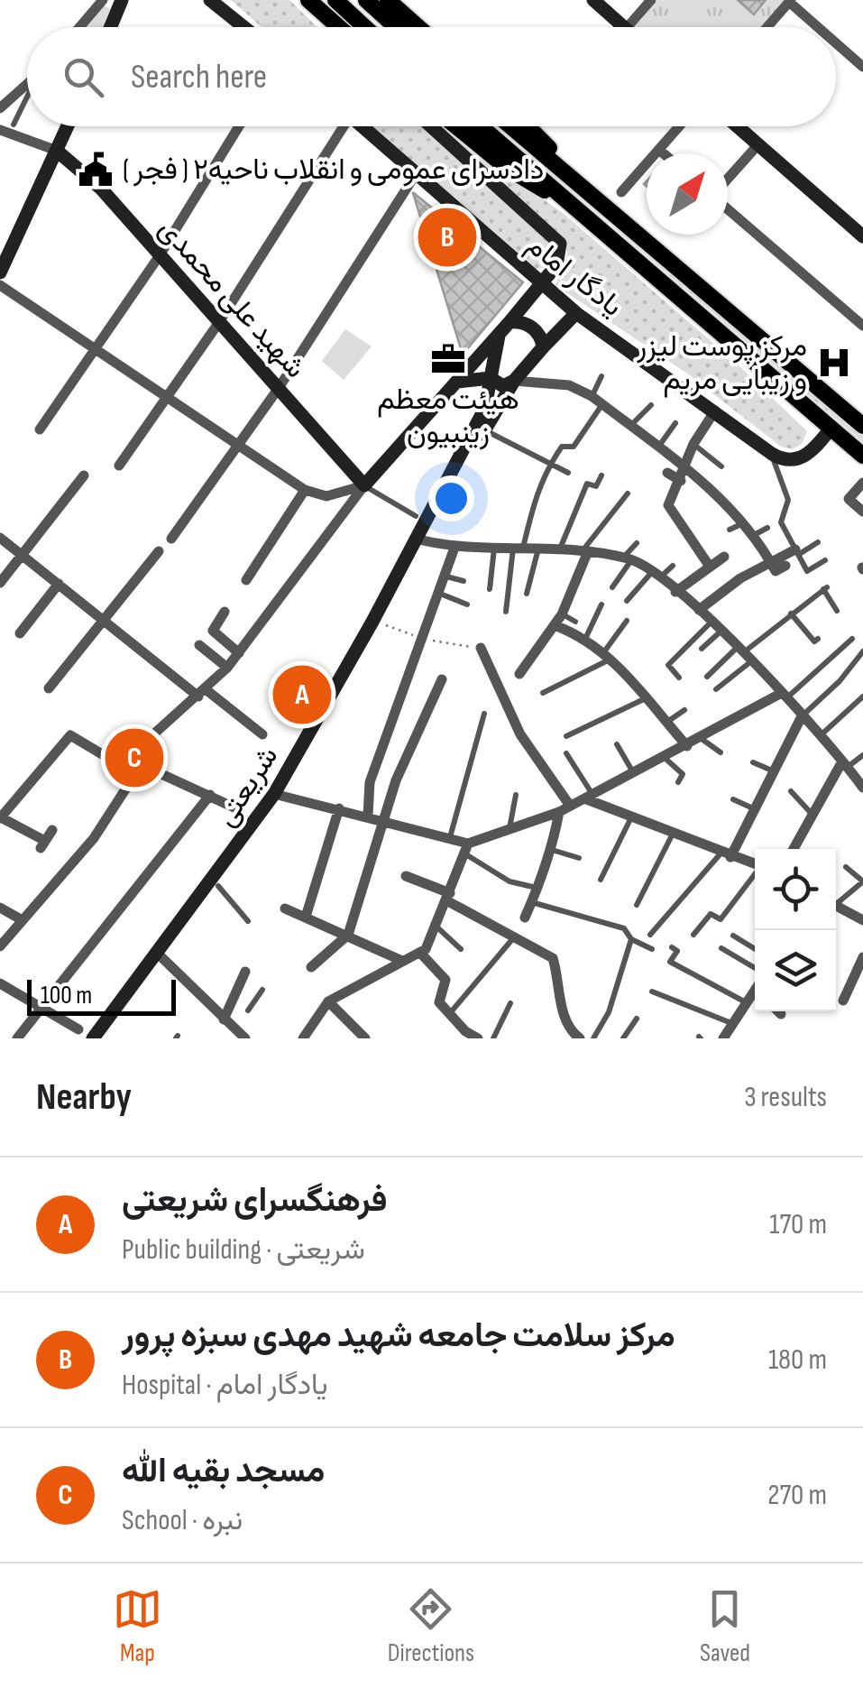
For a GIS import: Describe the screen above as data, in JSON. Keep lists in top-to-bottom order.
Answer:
{
  "streets": {
    "street": ["یادگار امام", "شهید علی محمدی", "شریعتی"]
  },
  "crossings": [
    ["یادگار امام", "شریعتی"]
  ],
  "places": {
    "public building": ["دادسرای عمومی و انقلاب ناحیه۲ ( فجر )"],
    "office": ["هیئت معظم زینبیون"],
    "hospital": ["مرکز پوست لیزر و زیبایی مریم"]
  },
  "scale_bar": "100 m",
  "north": "top right",
  "page": {
    "search": "Search here",
    "pins": ["B", "A", "C"],
    "scale": "100 m",
    "heading": ["Nearby", "3 results"],
    "list": [
      {
        "mark": "A",
        "name": "فرهنگسرای شریعتی",
        "note": "Public building · شریعتی",
        "value": "170 m"
      },
      {
        "mark": "B",
        "name": "مرکز سلامت جامعه شهید مهدی سبزه پرور",
        "note": "Hospital · یادگار امام",
        "value": "180 m"
      },
      {
        "mark": "C",
        "name": "مسجد بقیه الله",
        "note": "School · نبره",
        "value": "270 m"
      }
    ],
    "nav": ["Map", "Directions", "Saved"]
  }
}
